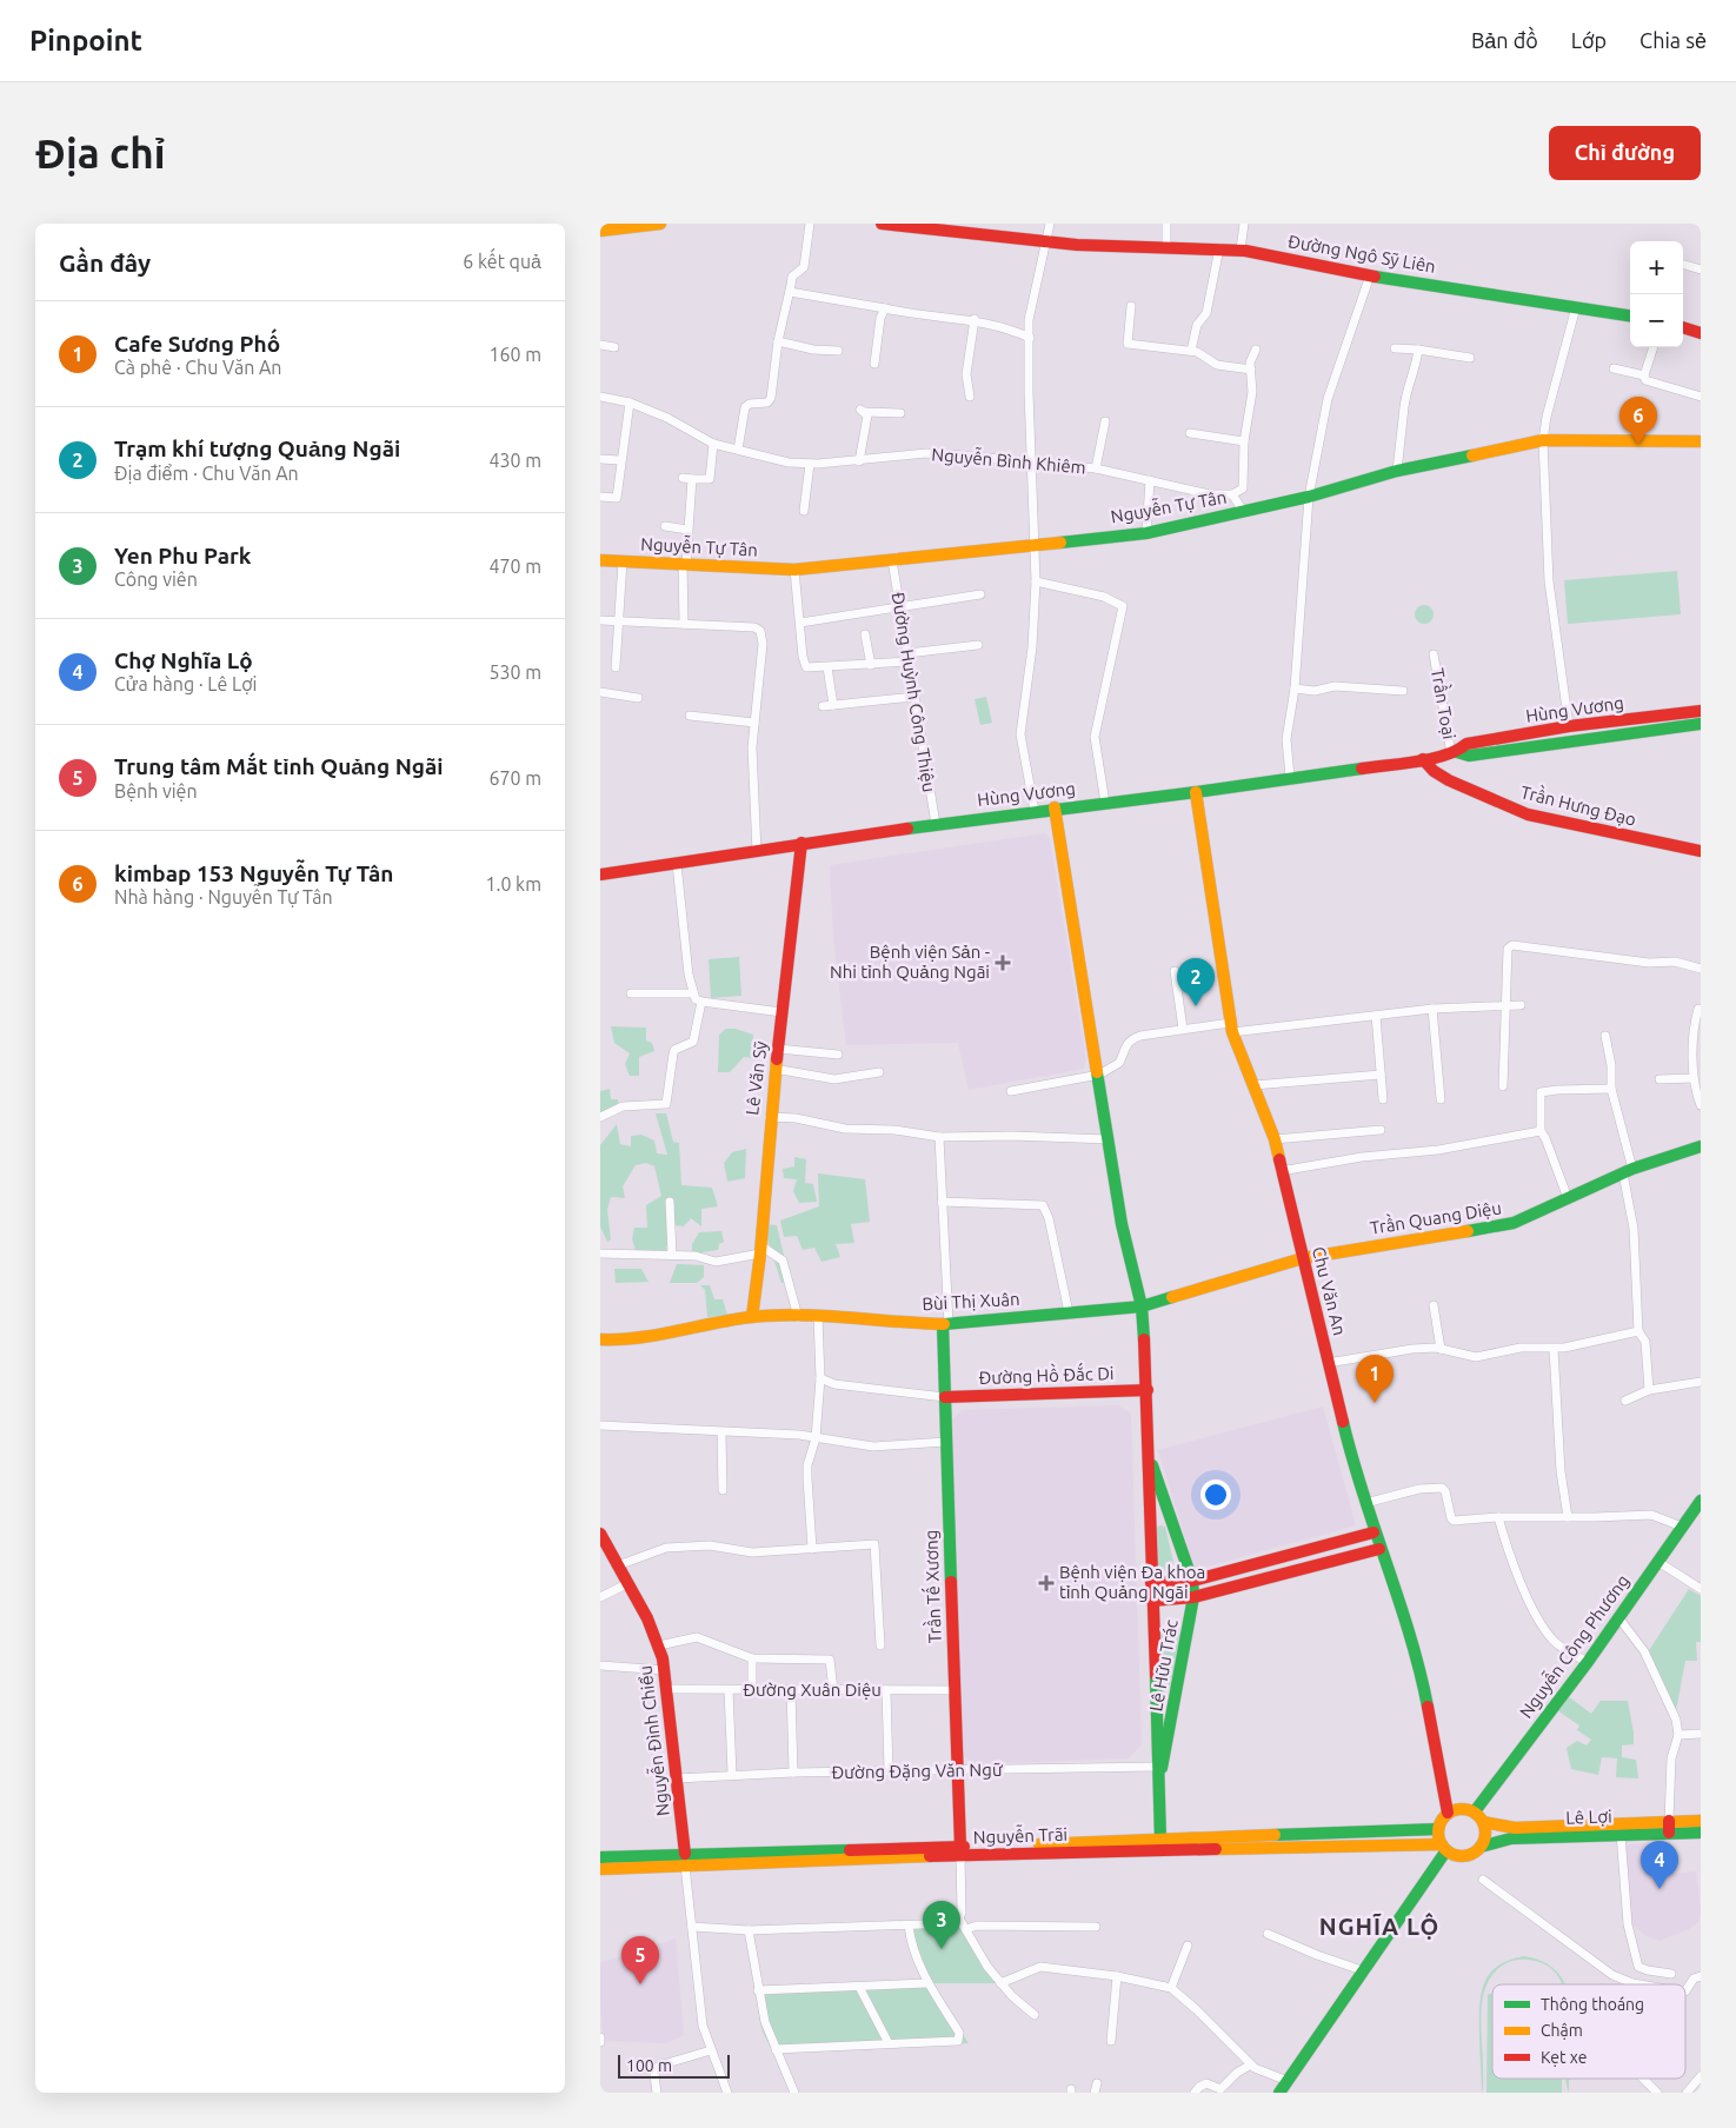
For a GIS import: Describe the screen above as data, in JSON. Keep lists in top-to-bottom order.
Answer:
{
  "streets": {
    "street": [
      "Đường Ngô Sỹ Liên",
      "Nguyễn Bình Khiêm",
      "Nguyễn Tự Tân",
      "Đường Huỳnh Công Thiệu",
      "Trần Toại",
      "Hùng Vương",
      "Trần Hưng Đạo",
      "Lê Văn Sỹ",
      "Trần Quang Diệu",
      "Chu Văn An",
      "Bùi Thị Xuân",
      "Đường Hồ Đắc Di",
      "Trần Tế Xương",
      "Nguyễn Công Phương",
      "Lê Hữu Trác",
      "Đường Xuân Diệu",
      "Nguyễn Đình Chiểu",
      "Đường Đặng Văn Ngữ",
      "Lê Lợi",
      "Nguyễn Trãi"
    ]
  },
  "crossings": [
    ["Nguyễn Tự Tân", "Đường Huỳnh Công Thiệu"],
    ["Đường Huỳnh Công Thiệu", "Hùng Vương"],
    ["Trần Toại", "Hùng Vương"],
    ["Hùng Vương", "Trần Hưng Đạo"],
    ["Hùng Vương", "Lê Văn Sỹ"],
    ["Hùng Vương", "Chu Văn An"],
    ["Hùng Vương", "Lê Hữu Trác"],
    ["Lê Văn Sỹ", "Bùi Thị Xuân"],
    ["Trần Quang Diệu", "Chu Văn An"],
    ["Trần Quang Diệu", "Bùi Thị Xuân"],
    ["Chu Văn An", "Bùi Thị Xuân"],
    ["Chu Văn An", "Nguyễn Công Phương"],
    ["Chu Văn An", "Lê Lợi"],
    ["Chu Văn An", "Nguyễn Trãi"],
    ["Bùi Thị Xuân", "Trần Tế Xương"],
    ["Bùi Thị Xuân", "Lê Hữu Trác"],
    ["Đường Hồ Đắc Di", "Trần Tế Xương"],
    ["Đường Hồ Đắc Di", "Lê Hữu Trác"],
    ["Trần Tế Xương", "Đường Xuân Diệu"],
    ["Trần Tế Xương", "Đường Đặng Văn Ngữ"],
    ["Trần Tế Xương", "Nguyễn Trãi"],
    ["Nguyễn Công Phương", "Lê Lợi"],
    ["Nguyễn Công Phương", "Nguyễn Trãi"],
    ["Lê Hữu Trác", "Đường Đặng Văn Ngữ"],
    ["Lê Hữu Trác", "Nguyễn Trãi"],
    ["Đường Xuân Diệu", "Nguyễn Đình Chiểu"],
    ["Nguyễn Đình Chiểu", "Đường Đặng Văn Ngữ"],
    ["Nguyễn Đình Chiểu", "Nguyễn Trãi"],
    ["Lê Lợi", "Nguyễn Trãi"]
  ],
  "districts": ["NGHĨA LỘ"],
  "places": {
    "health": ["Bệnh viện Sản - Nhi tỉnh Quảng Ngãi", "Bệnh viện Đa khoa tỉnh Quảng Ngãi"]
  },
  "legend": ["Thông thoáng", "Chậm", "Kẹt xe"],
  "scale_bar": "100 m",
  "page": {
    "header": "Pinpoint",
    "nav": ["Bản đồ", "Lớp", "Chia sẻ"],
    "buttons": "Chỉ đường",
    "title": "Địa chỉ",
    "heading": ["Gần đây", "6 kết quả"],
    "map_buttons": ["+", "−"],
    "list": [
      {
        "mark": "1",
        "name": "Cafe Sương Phố",
        "note": "Cà phê · Chu Văn An",
        "value": "160 m"
      },
      {
        "mark": "2",
        "name": "Trạm khí tượng Quảng Ngãi",
        "note": "Địa điểm · Chu Văn An",
        "value": "430 m"
      },
      {
        "mark": "3",
        "name": "Yen Phu Park",
        "note": "Công viên",
        "value": "470 m"
      },
      {
        "mark": "4",
        "name": "Chợ Nghĩa Lộ",
        "note": "Cửa hàng · Lê Lợi",
        "value": "530 m"
      },
      {
        "mark": "5",
        "name": "Trung tâm Mắt tỉnh Quảng Ngãi",
        "note": "Bệnh viện",
        "value": "670 m"
      },
      {
        "mark": "6",
        "name": "kimbap 153 Nguyễn Tự Tân",
        "note": "Nhà hàng · Nguyễn Tự Tân",
        "value": "1.0 km"
      }
    ],
    "pins": [
      "6",
      "2",
      "1",
      "4",
      "3",
      "5"
    ],
    "scale": "100 m"
  }
}
